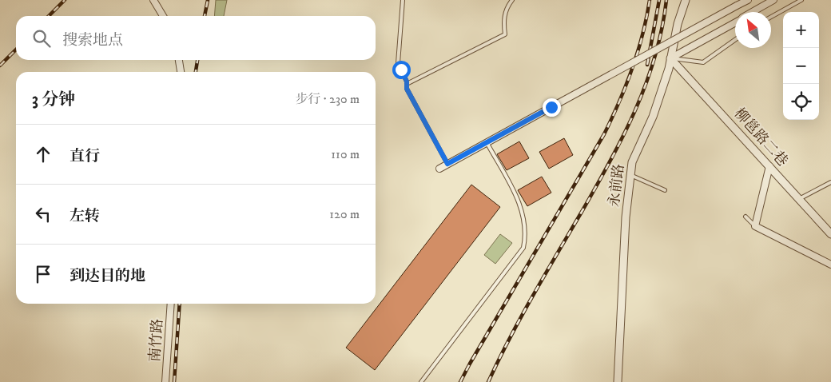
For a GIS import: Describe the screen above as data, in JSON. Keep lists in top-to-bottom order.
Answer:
{
  "streets": {
    "street": ["柳邕路二巷", "永前路", "南竹路"]
  },
  "crossings": [
    ["柳邕路二巷", "永前路"]
  ],
  "north": "top left",
  "page": {
    "map_buttons": ["+", "−"],
    "search": "搜索地点",
    "heading": ["3 分钟", "步行 · 230 m"],
    "list": [
      ["直行", "110 m"],
      ["左转", "120 m"],
      "到达目的地"
    ]
  }
}
